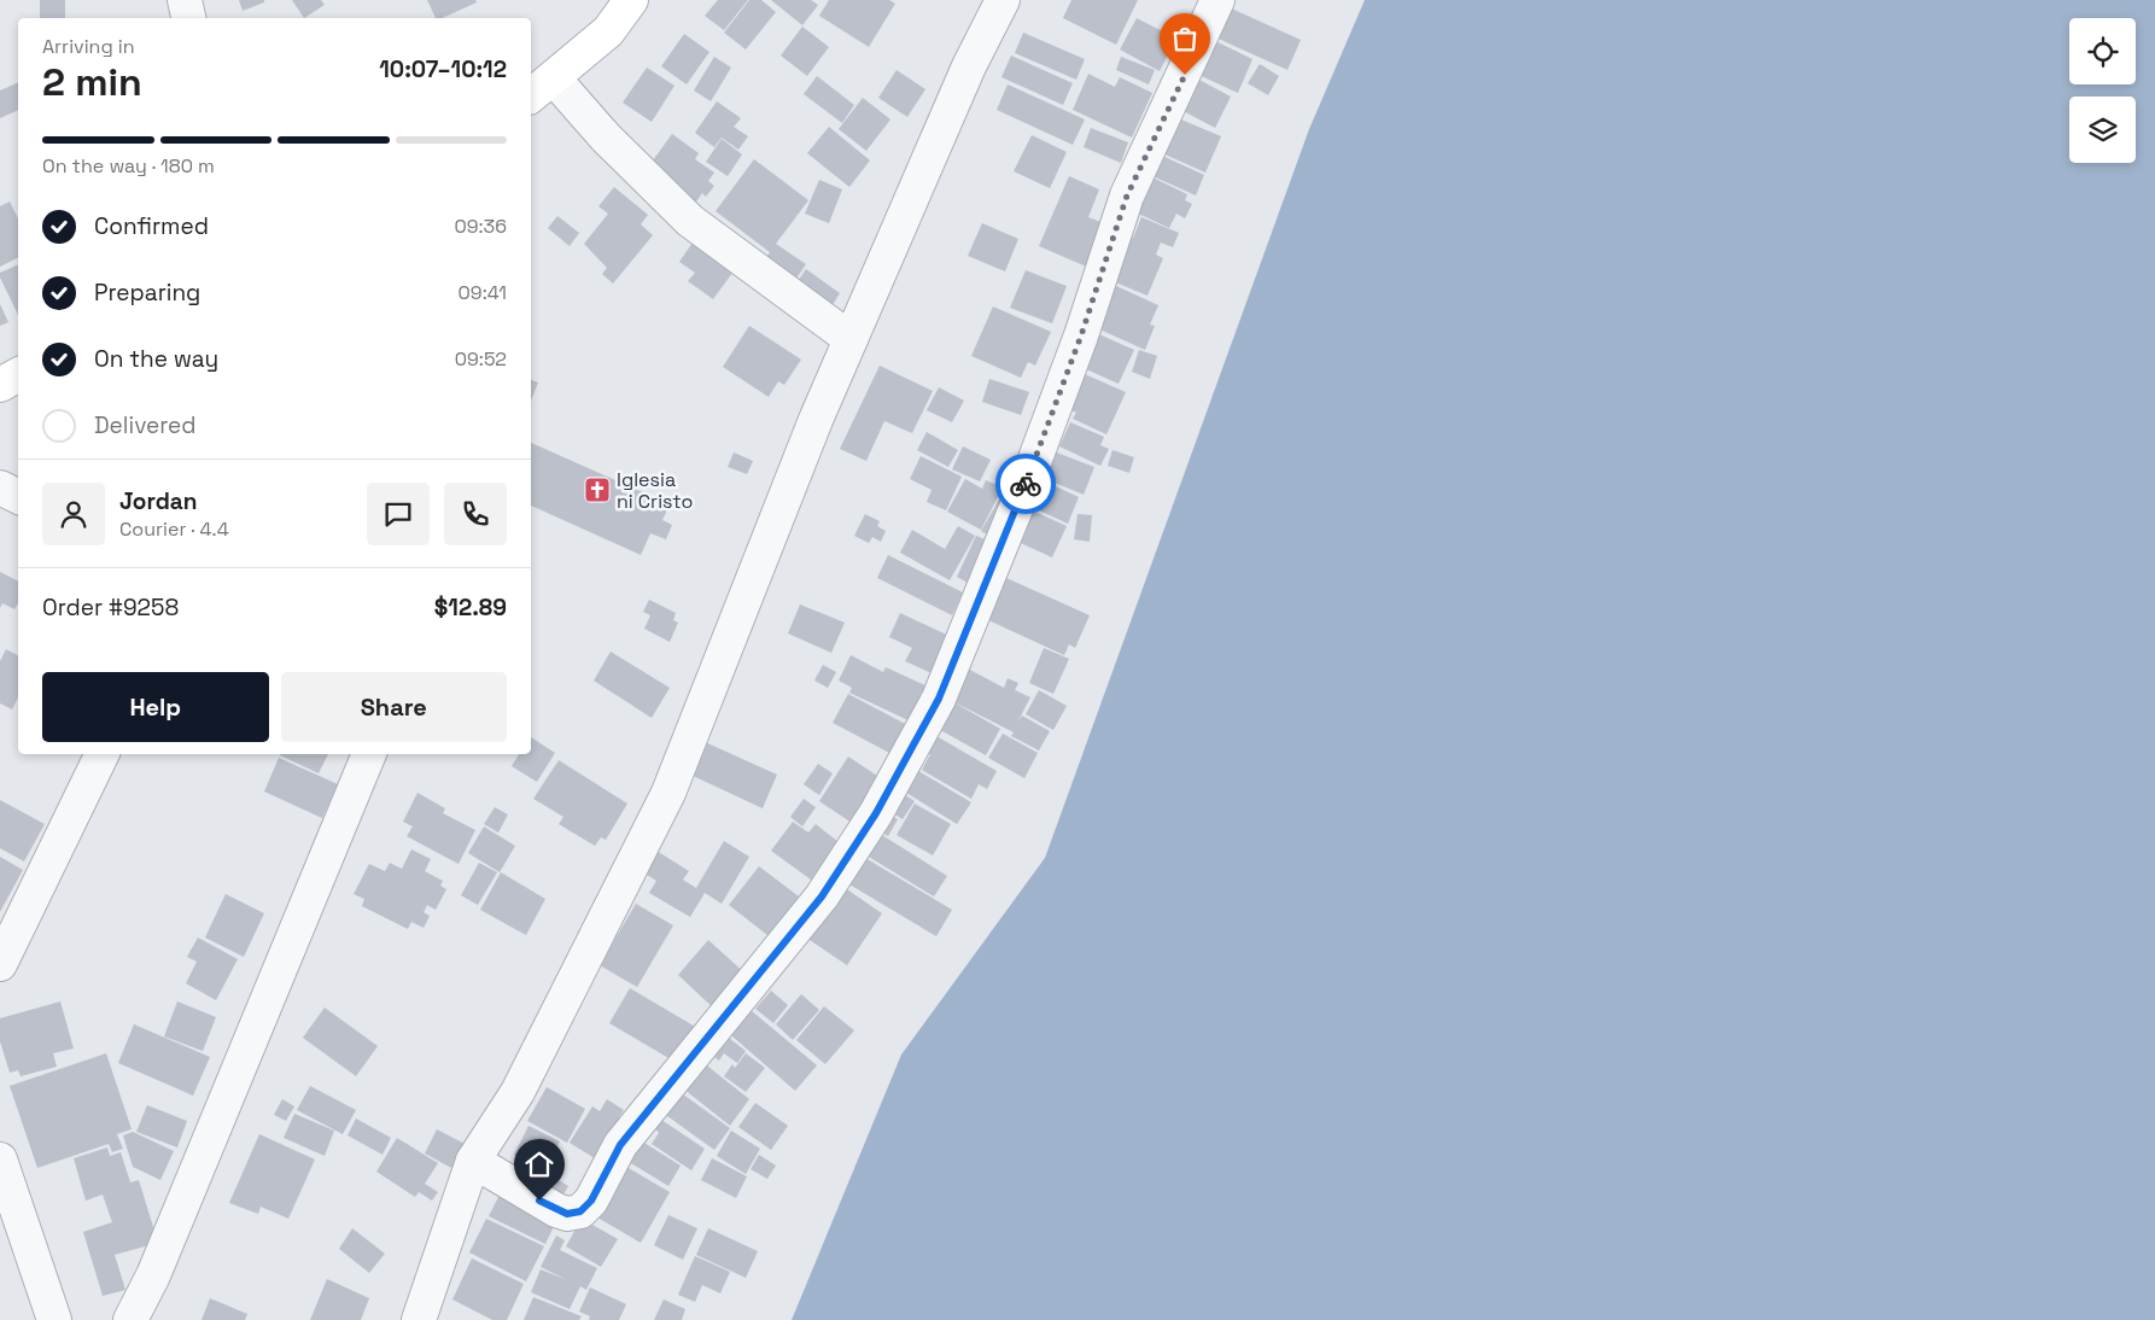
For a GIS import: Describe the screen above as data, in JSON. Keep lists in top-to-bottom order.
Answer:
{
  "places": {
    "church": ["Iglesia ni Cristo"]
  },
  "page": {
    "heading": ["2 min", "Arriving in", "10:07–10:12"],
    "panel": [
      "Jordan",
      "Courier · 4.4",
      "Order #9258",
      "$12.89"
    ],
    "bar": "On the way · 180 m",
    "list": [
      ["Confirmed", "09:36"],
      ["Preparing", "09:41"],
      ["On the way", "09:52"],
      "Delivered"
    ],
    "buttons": ["Help", "Share"]
  }
}
